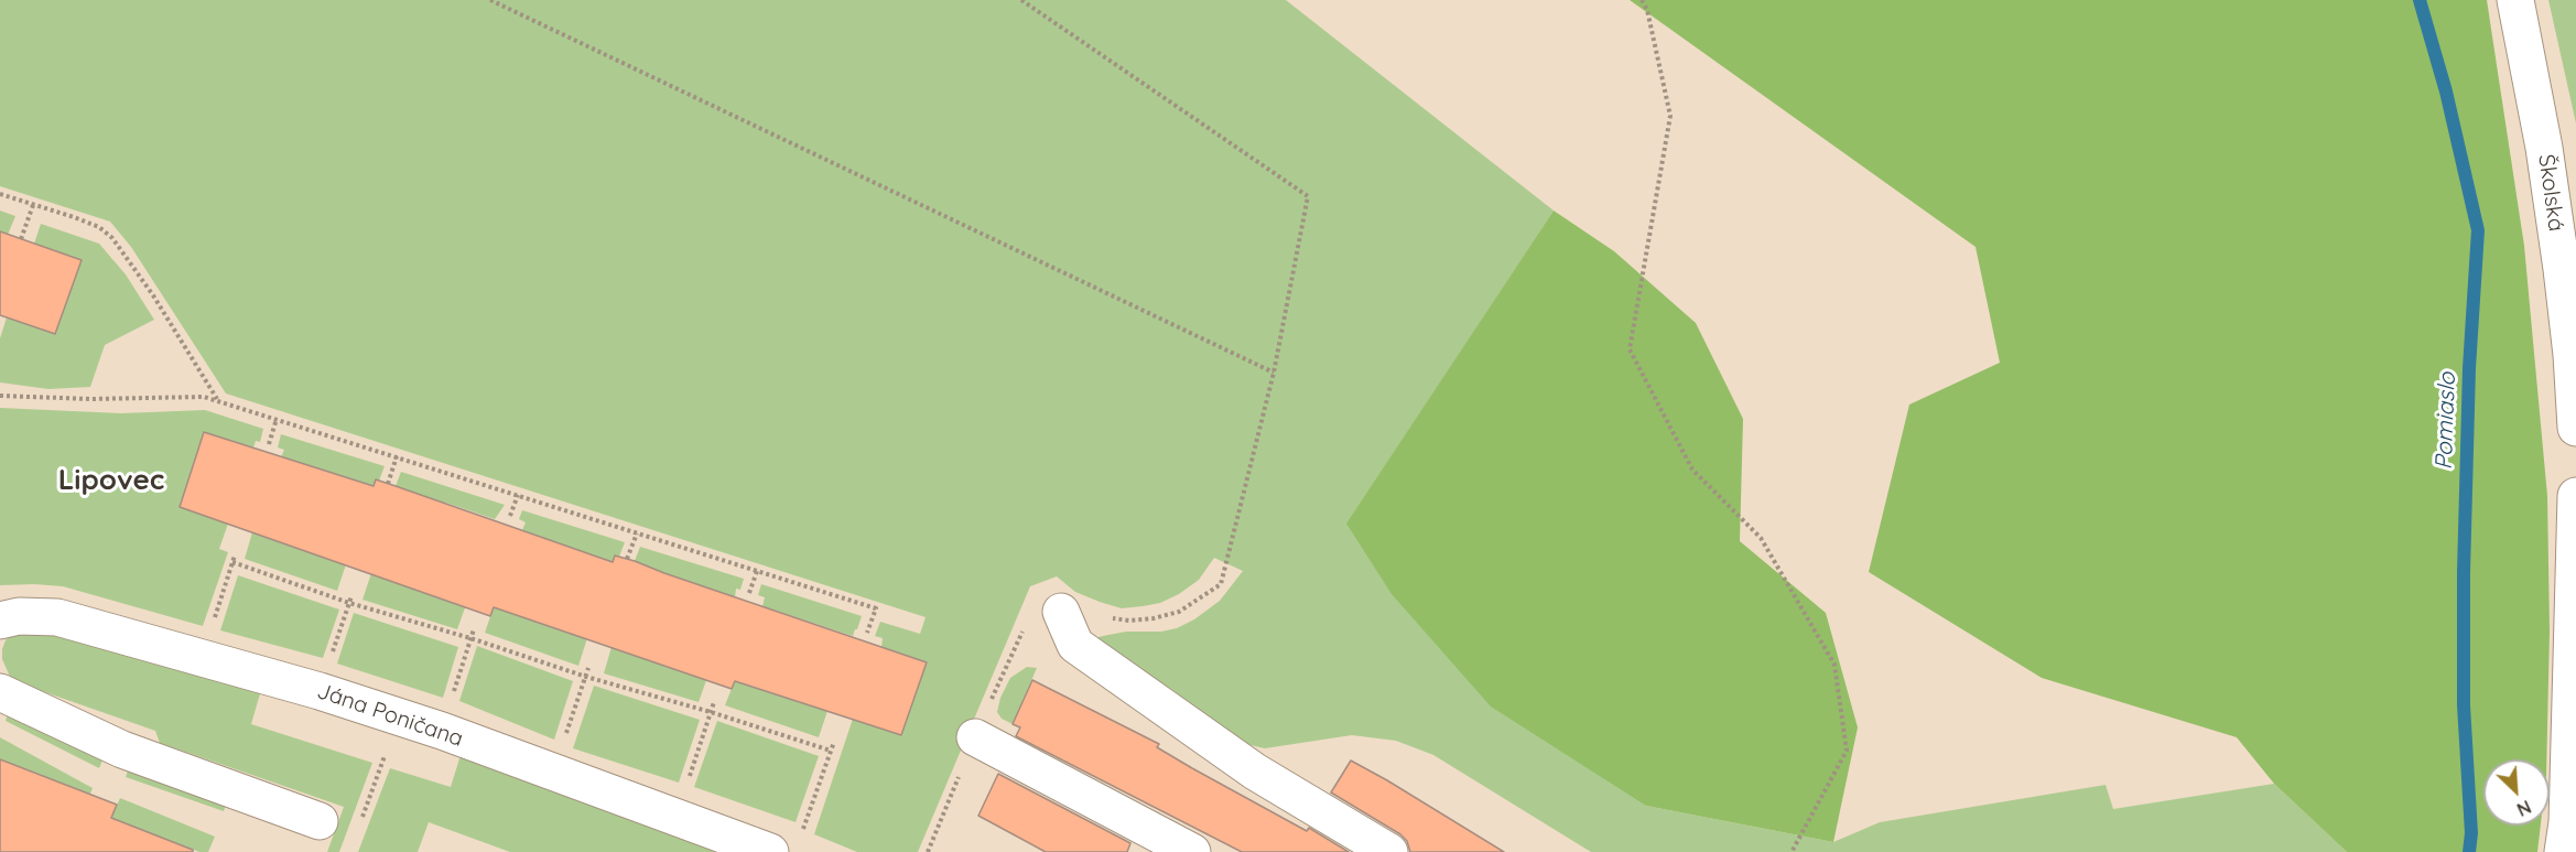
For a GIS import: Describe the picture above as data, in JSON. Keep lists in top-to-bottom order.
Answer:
{
  "streets": {
    "street": ["Školská", "Jána Poničana"]
  },
  "districts": ["Lipovec"],
  "water": ["Pomiaslo"],
  "north": "bottom right"
}
